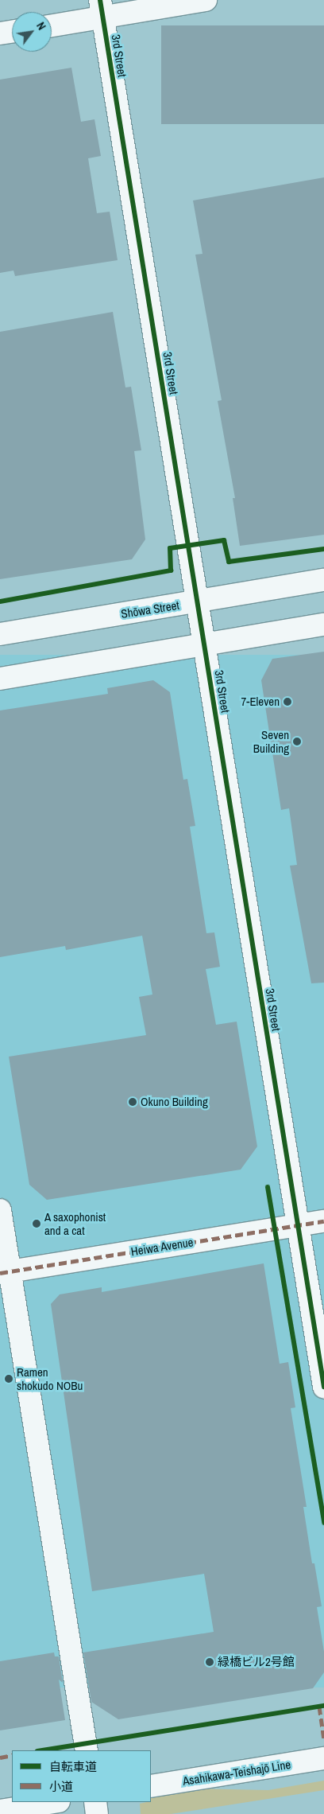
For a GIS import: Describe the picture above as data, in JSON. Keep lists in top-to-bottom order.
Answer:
{
  "streets": {
    "street": [
      "3rd Street",
      "Shōwa Street",
      "Heiwa Avenue",
      "Asahikawa-Teishajō Line"
    ]
  },
  "crossings": [
    ["3rd Street", "Shōwa Street"],
    ["3rd Street", "Heiwa Avenue"]
  ],
  "places": [
    "7-Eleven",
    "Seven Building",
    "Okuno Building",
    "A saxophonist and a cat",
    "Ramen shokudo NOBu",
    "緑橋ビル2号館"
  ],
  "legend": ["自転車道", "小道"],
  "north": "top right"
}
